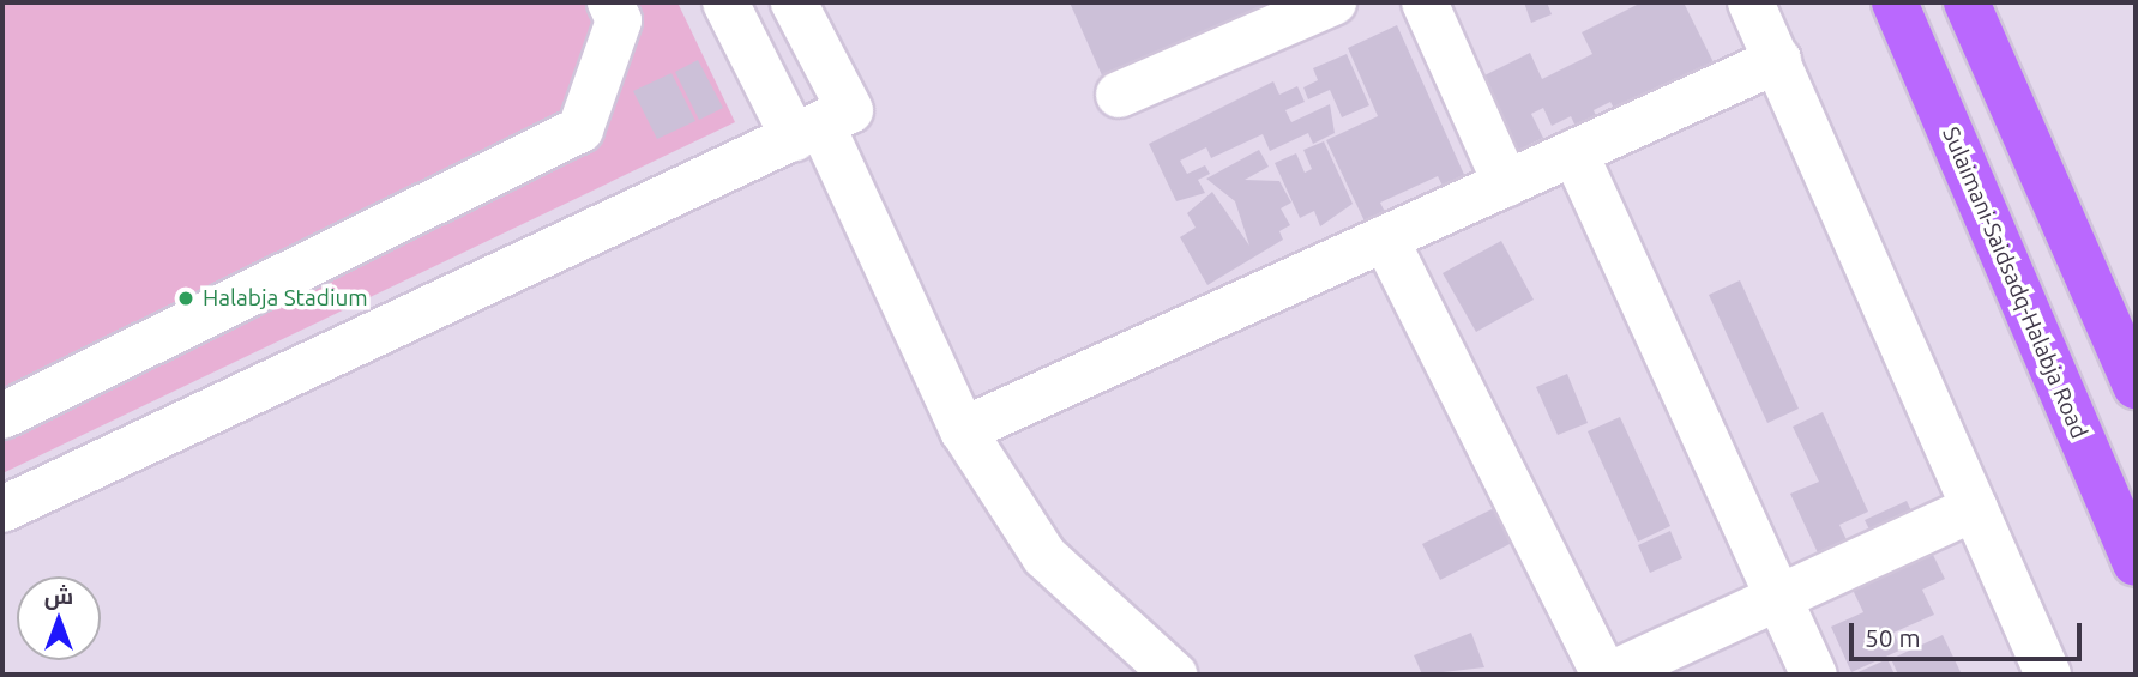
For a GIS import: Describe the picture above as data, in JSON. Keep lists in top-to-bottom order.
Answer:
{
  "streets": {
    "highway": ["Sulaimani-Saidsadq-Halabja Road"]
  },
  "places": ["Halabja Stadium"],
  "scale_bar": "50 m",
  "north": "top"
}
